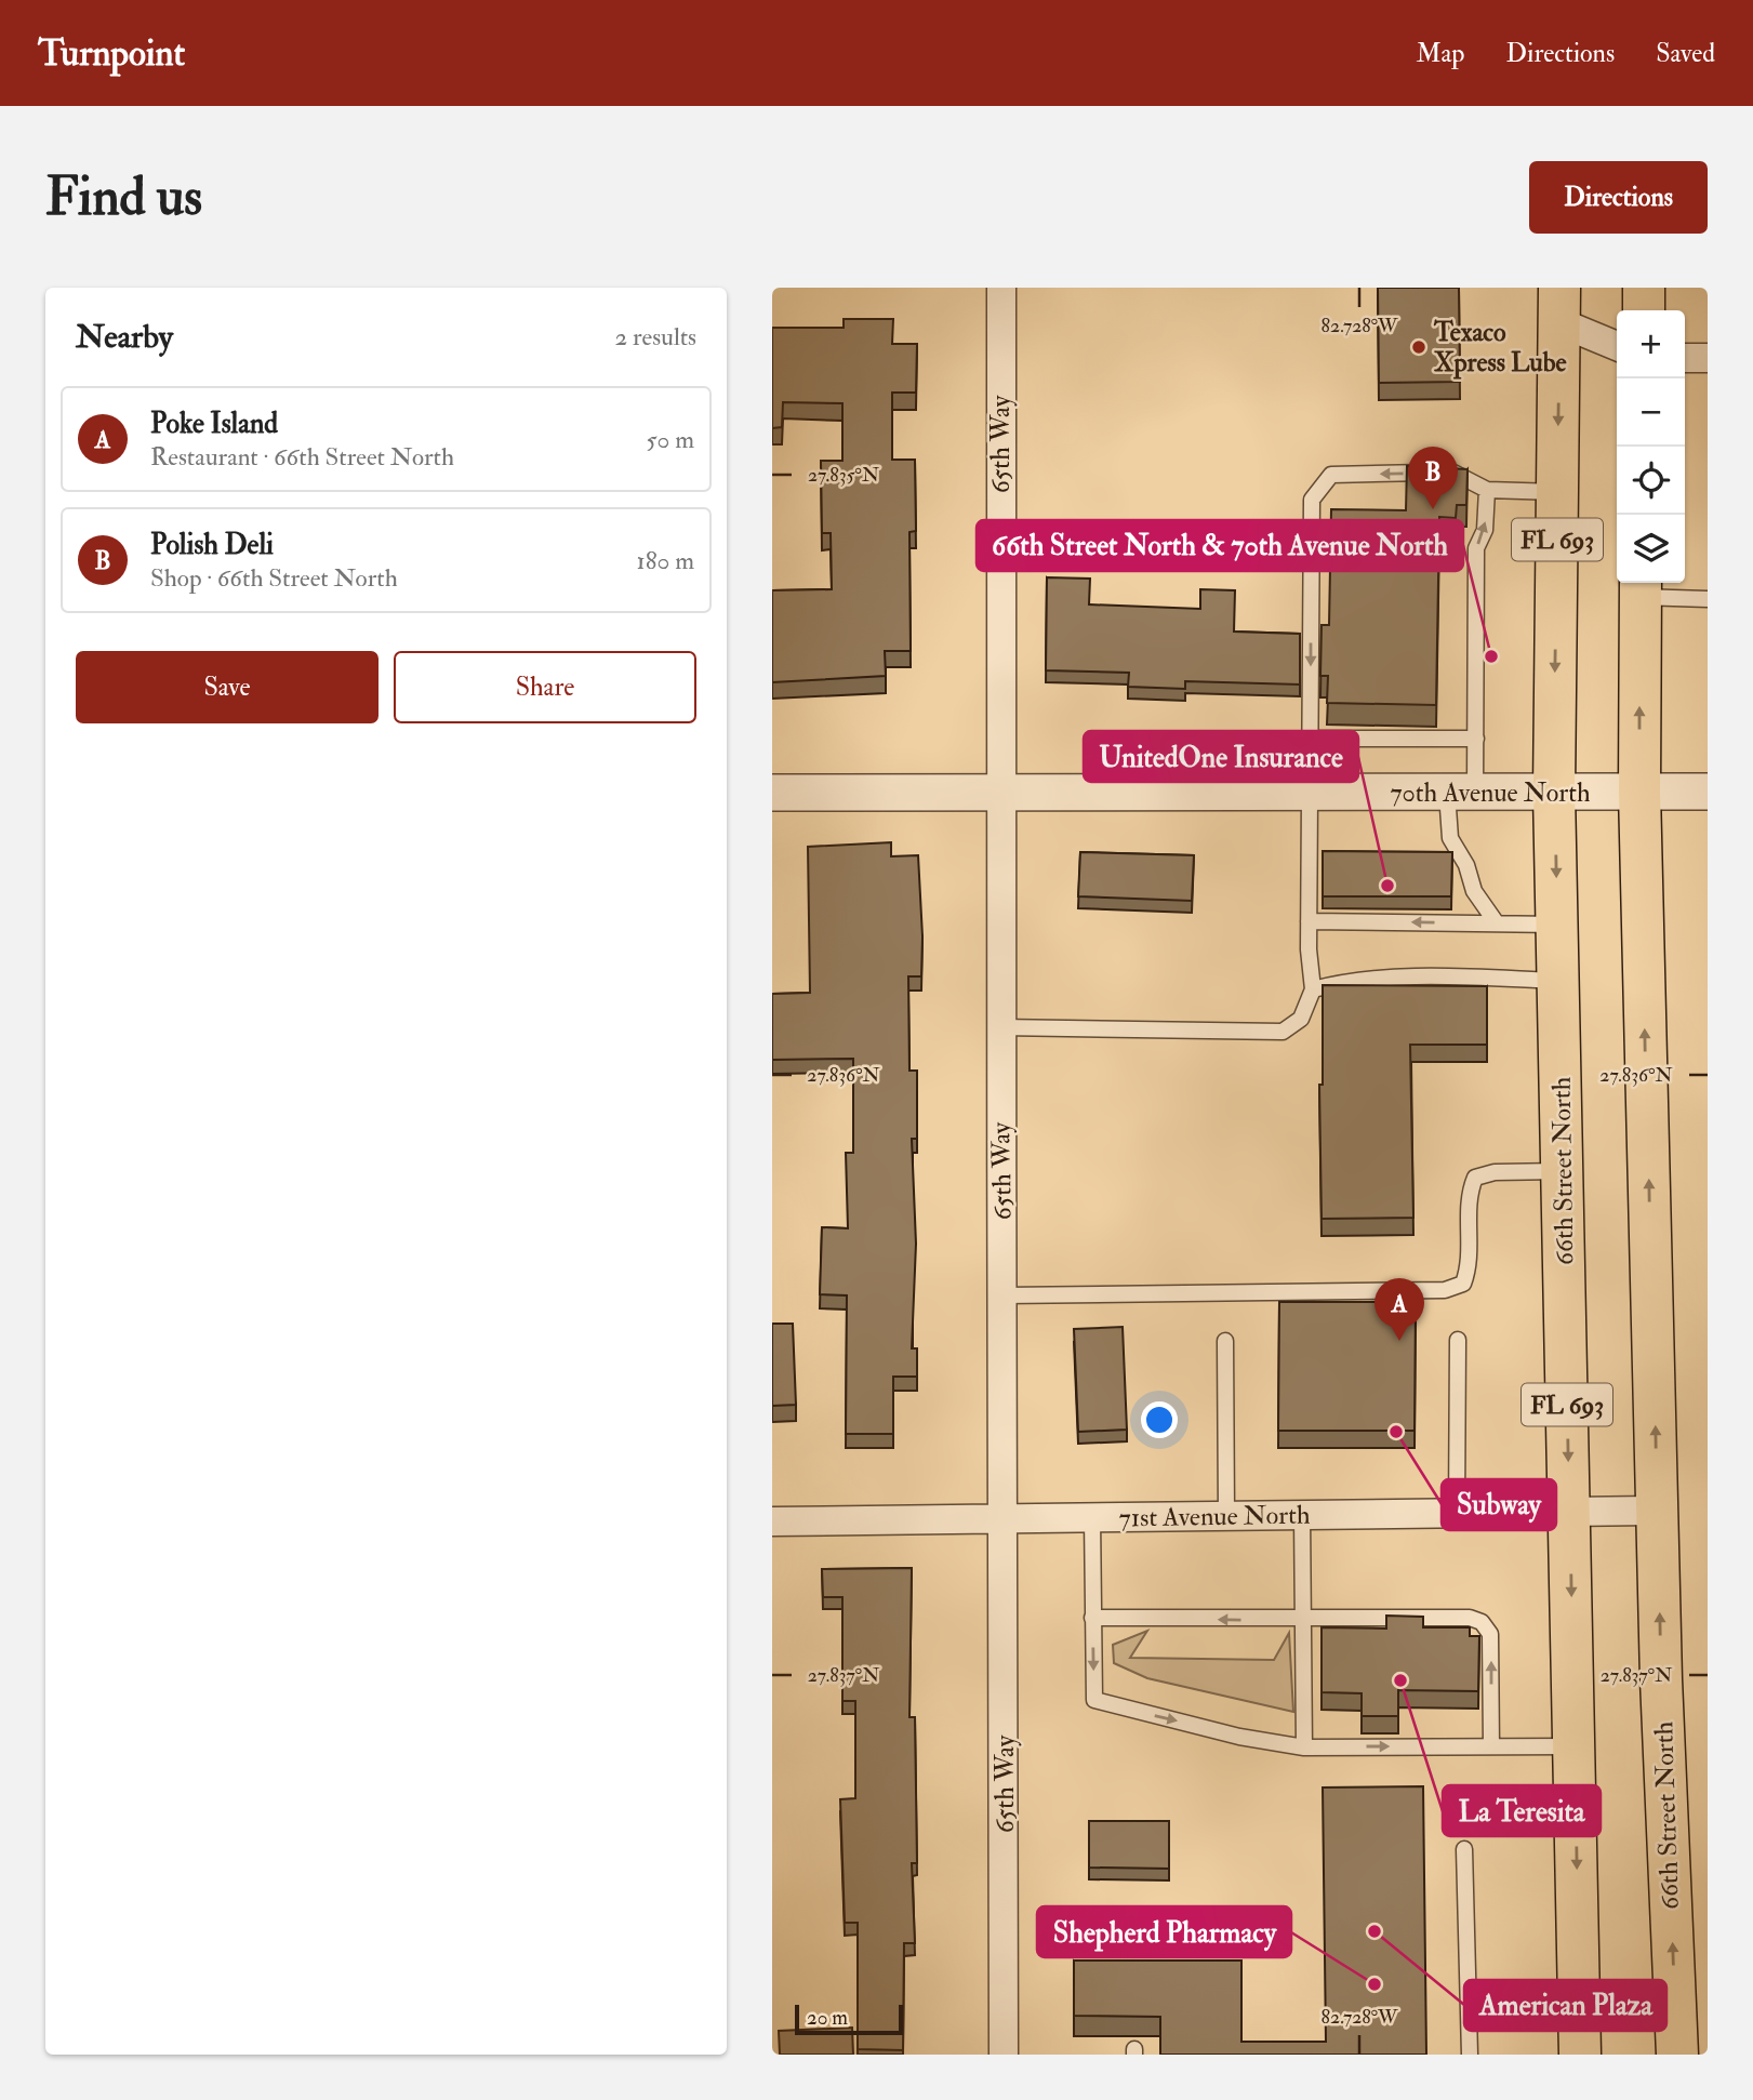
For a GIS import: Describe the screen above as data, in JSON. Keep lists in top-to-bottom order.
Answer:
{
  "streets": {
    "main road": ["FL 693", "66th Street North"],
    "street": ["65th Way", "70th Avenue North", "71st Avenue North"]
  },
  "crossings": [
    ["65th Way", "70th Avenue North"],
    ["65th Way", "71st Avenue North"],
    ["70th Avenue North", "66th Street North"],
    ["66th Street North", "71st Avenue North"]
  ],
  "places": [
    "Texaco Xpress Lube",
    "66th Street North & 70th Avenue North",
    "UnitedOne Insurance",
    "Subway",
    "La Teresita",
    "American Plaza",
    "Shepherd Pharmacy"
  ],
  "scale_bar": "20 m",
  "page": {
    "header": "Turnpoint",
    "nav": ["Map", "Directions", "Saved"],
    "buttons": [
      "Directions",
      ["Save", "Share"]
    ],
    "title": "Find us",
    "heading": ["Nearby", "2 results"],
    "map_buttons": ["+", "−"],
    "list": [
      {
        "mark": "A",
        "name": "Poke Island",
        "note": "Restaurant · 66th Street North",
        "value": "50 m"
      },
      {
        "mark": "B",
        "name": "Polish Deli",
        "note": "Shop · 66th Street North",
        "value": "180 m"
      }
    ],
    "pins": ["B", "A"],
    "scale": "20 m"
  },
  "coordinates": [
    "82.728°W",
    "27.835°N",
    "27.836°N",
    "27.837°N"
  ]
}
